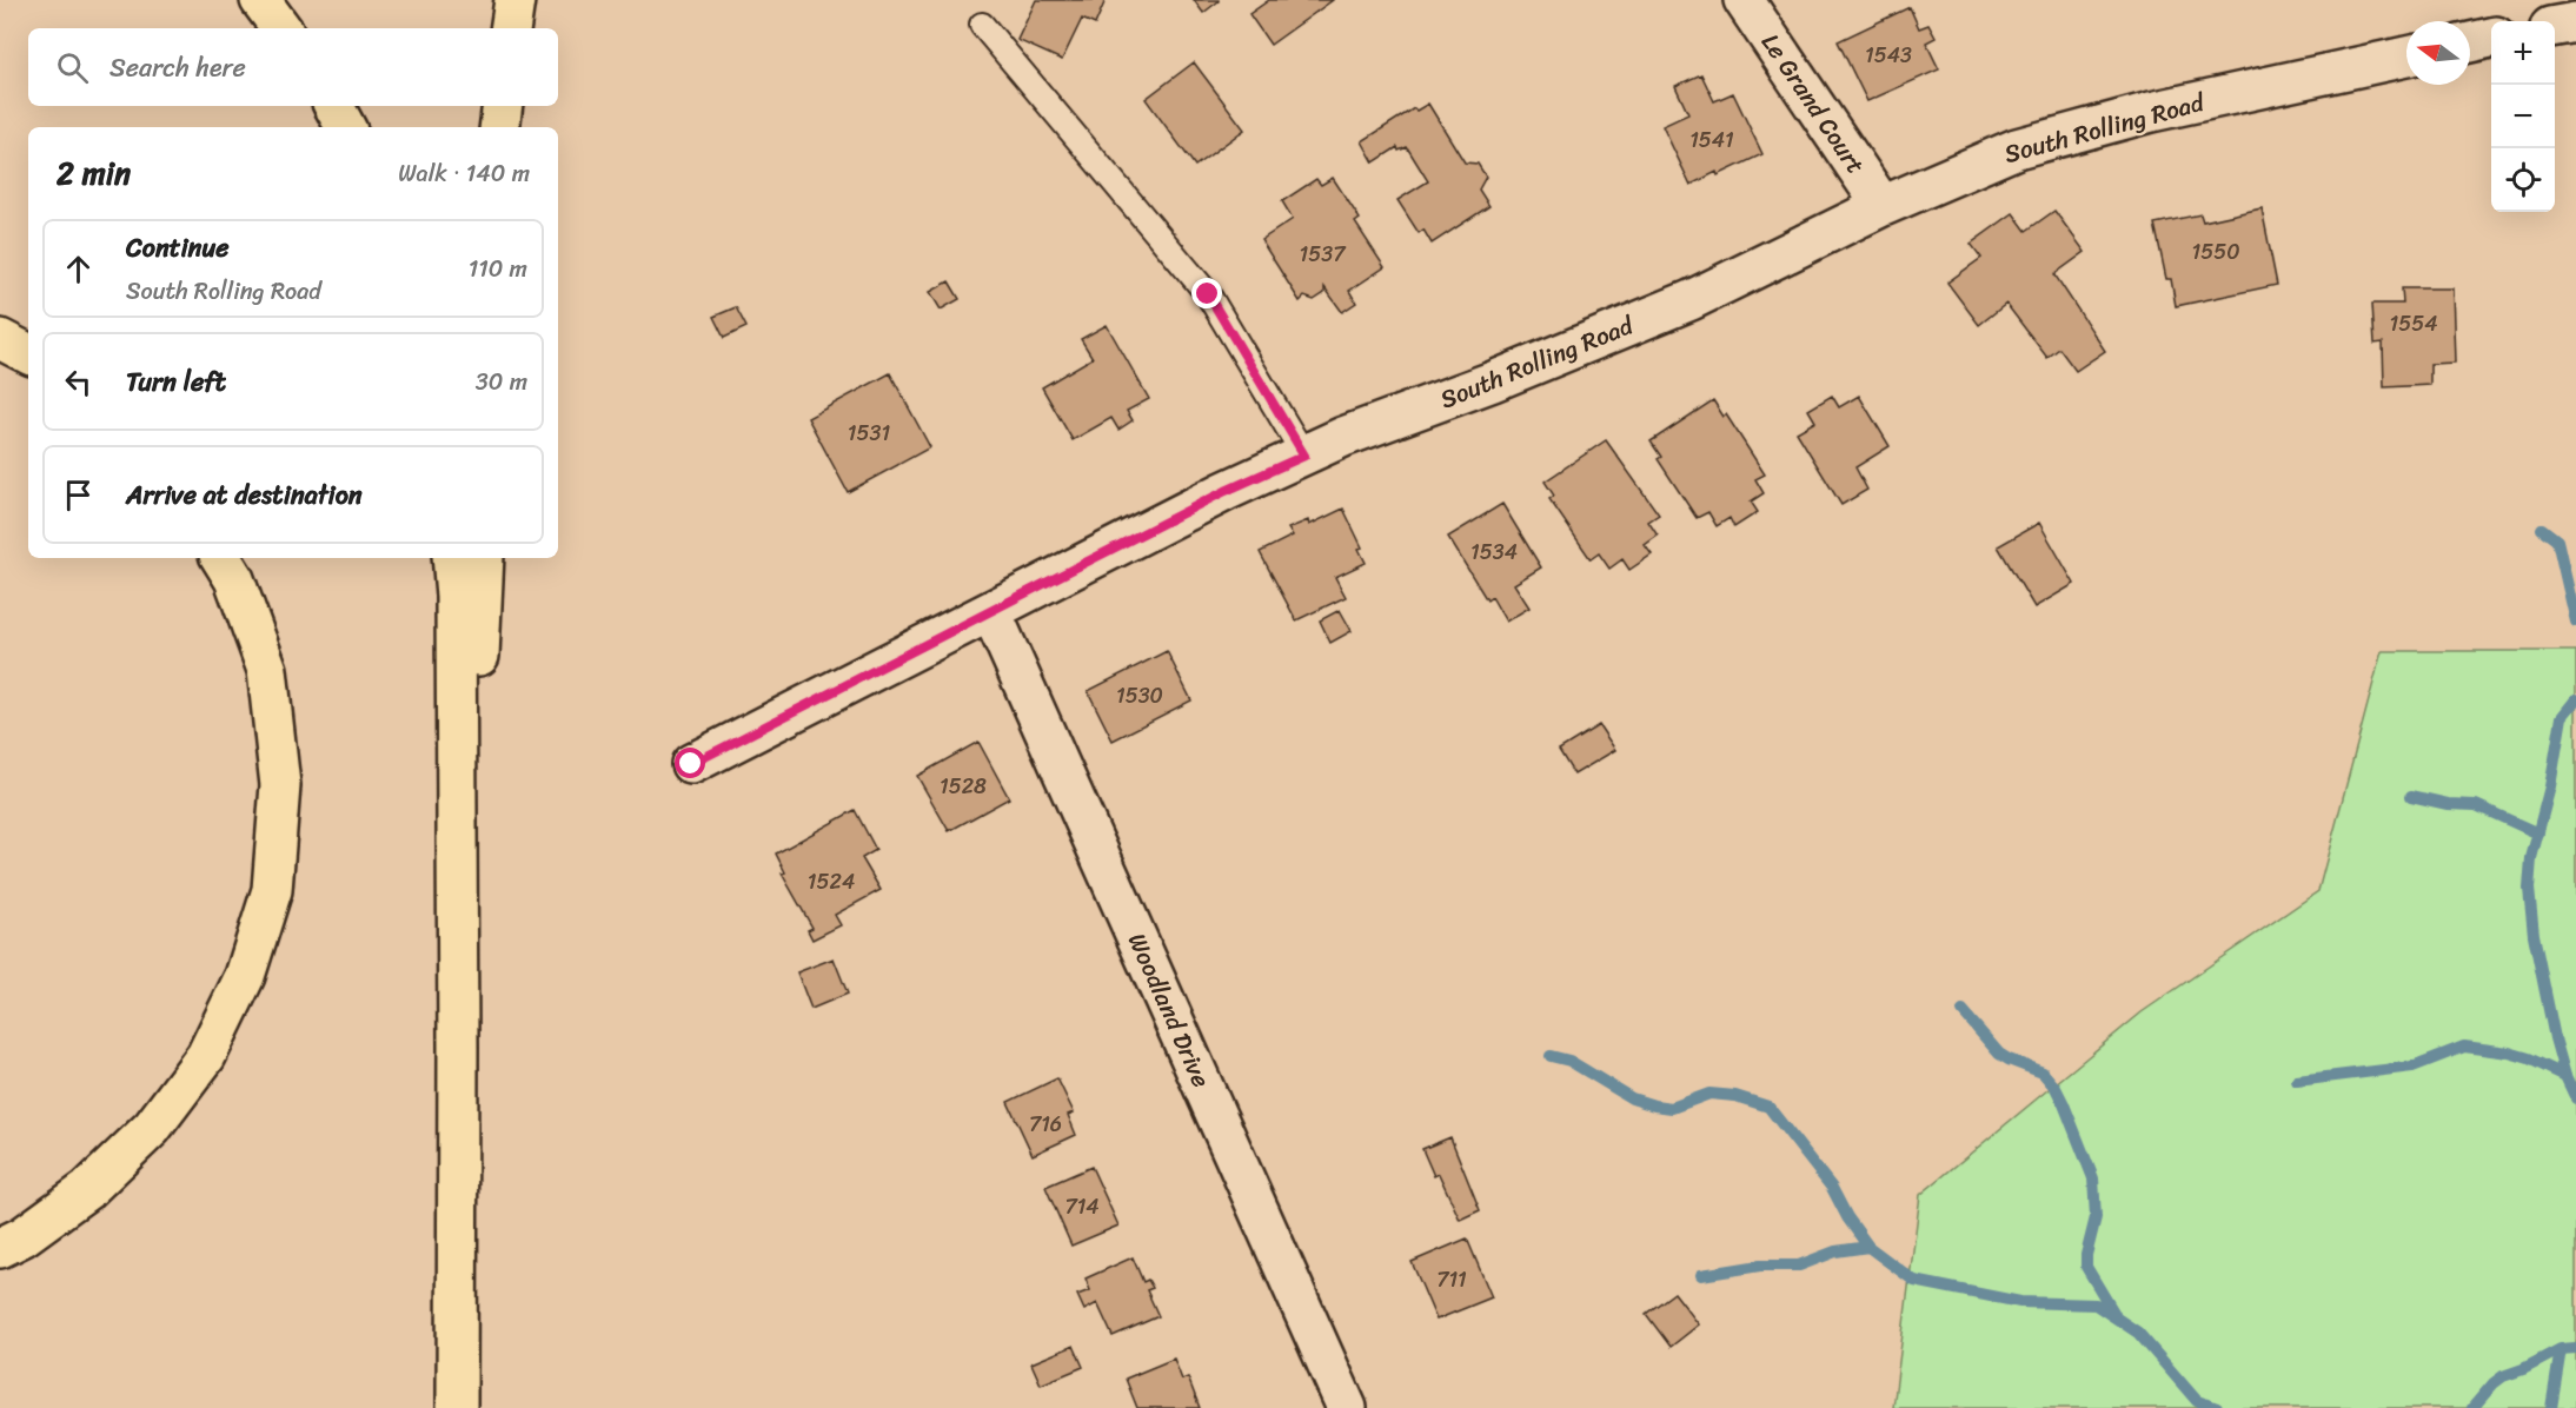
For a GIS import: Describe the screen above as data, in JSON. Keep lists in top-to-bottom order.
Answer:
{
  "streets": {
    "street": ["Le Grand Court", "South Rolling Road", "Woodland Drive"]
  },
  "crossings": [
    ["Le Grand Court", "South Rolling Road"],
    ["South Rolling Road", "Woodland Drive"]
  ],
  "house_numbers": [
    "1543",
    "1541",
    "1550",
    "1537",
    "1554",
    "1531",
    "1534",
    "1530",
    "1528",
    "1524",
    "716",
    "714",
    "711"
  ],
  "north": "left",
  "page": {
    "map_buttons": ["+", "−"],
    "search": "Search here",
    "heading": ["2 min", "Walk · 140 m"],
    "list": [
      ["Continue", "South Rolling Road", "110 m"],
      ["Turn left", "30 m"],
      "Arrive at destination"
    ]
  }
}
